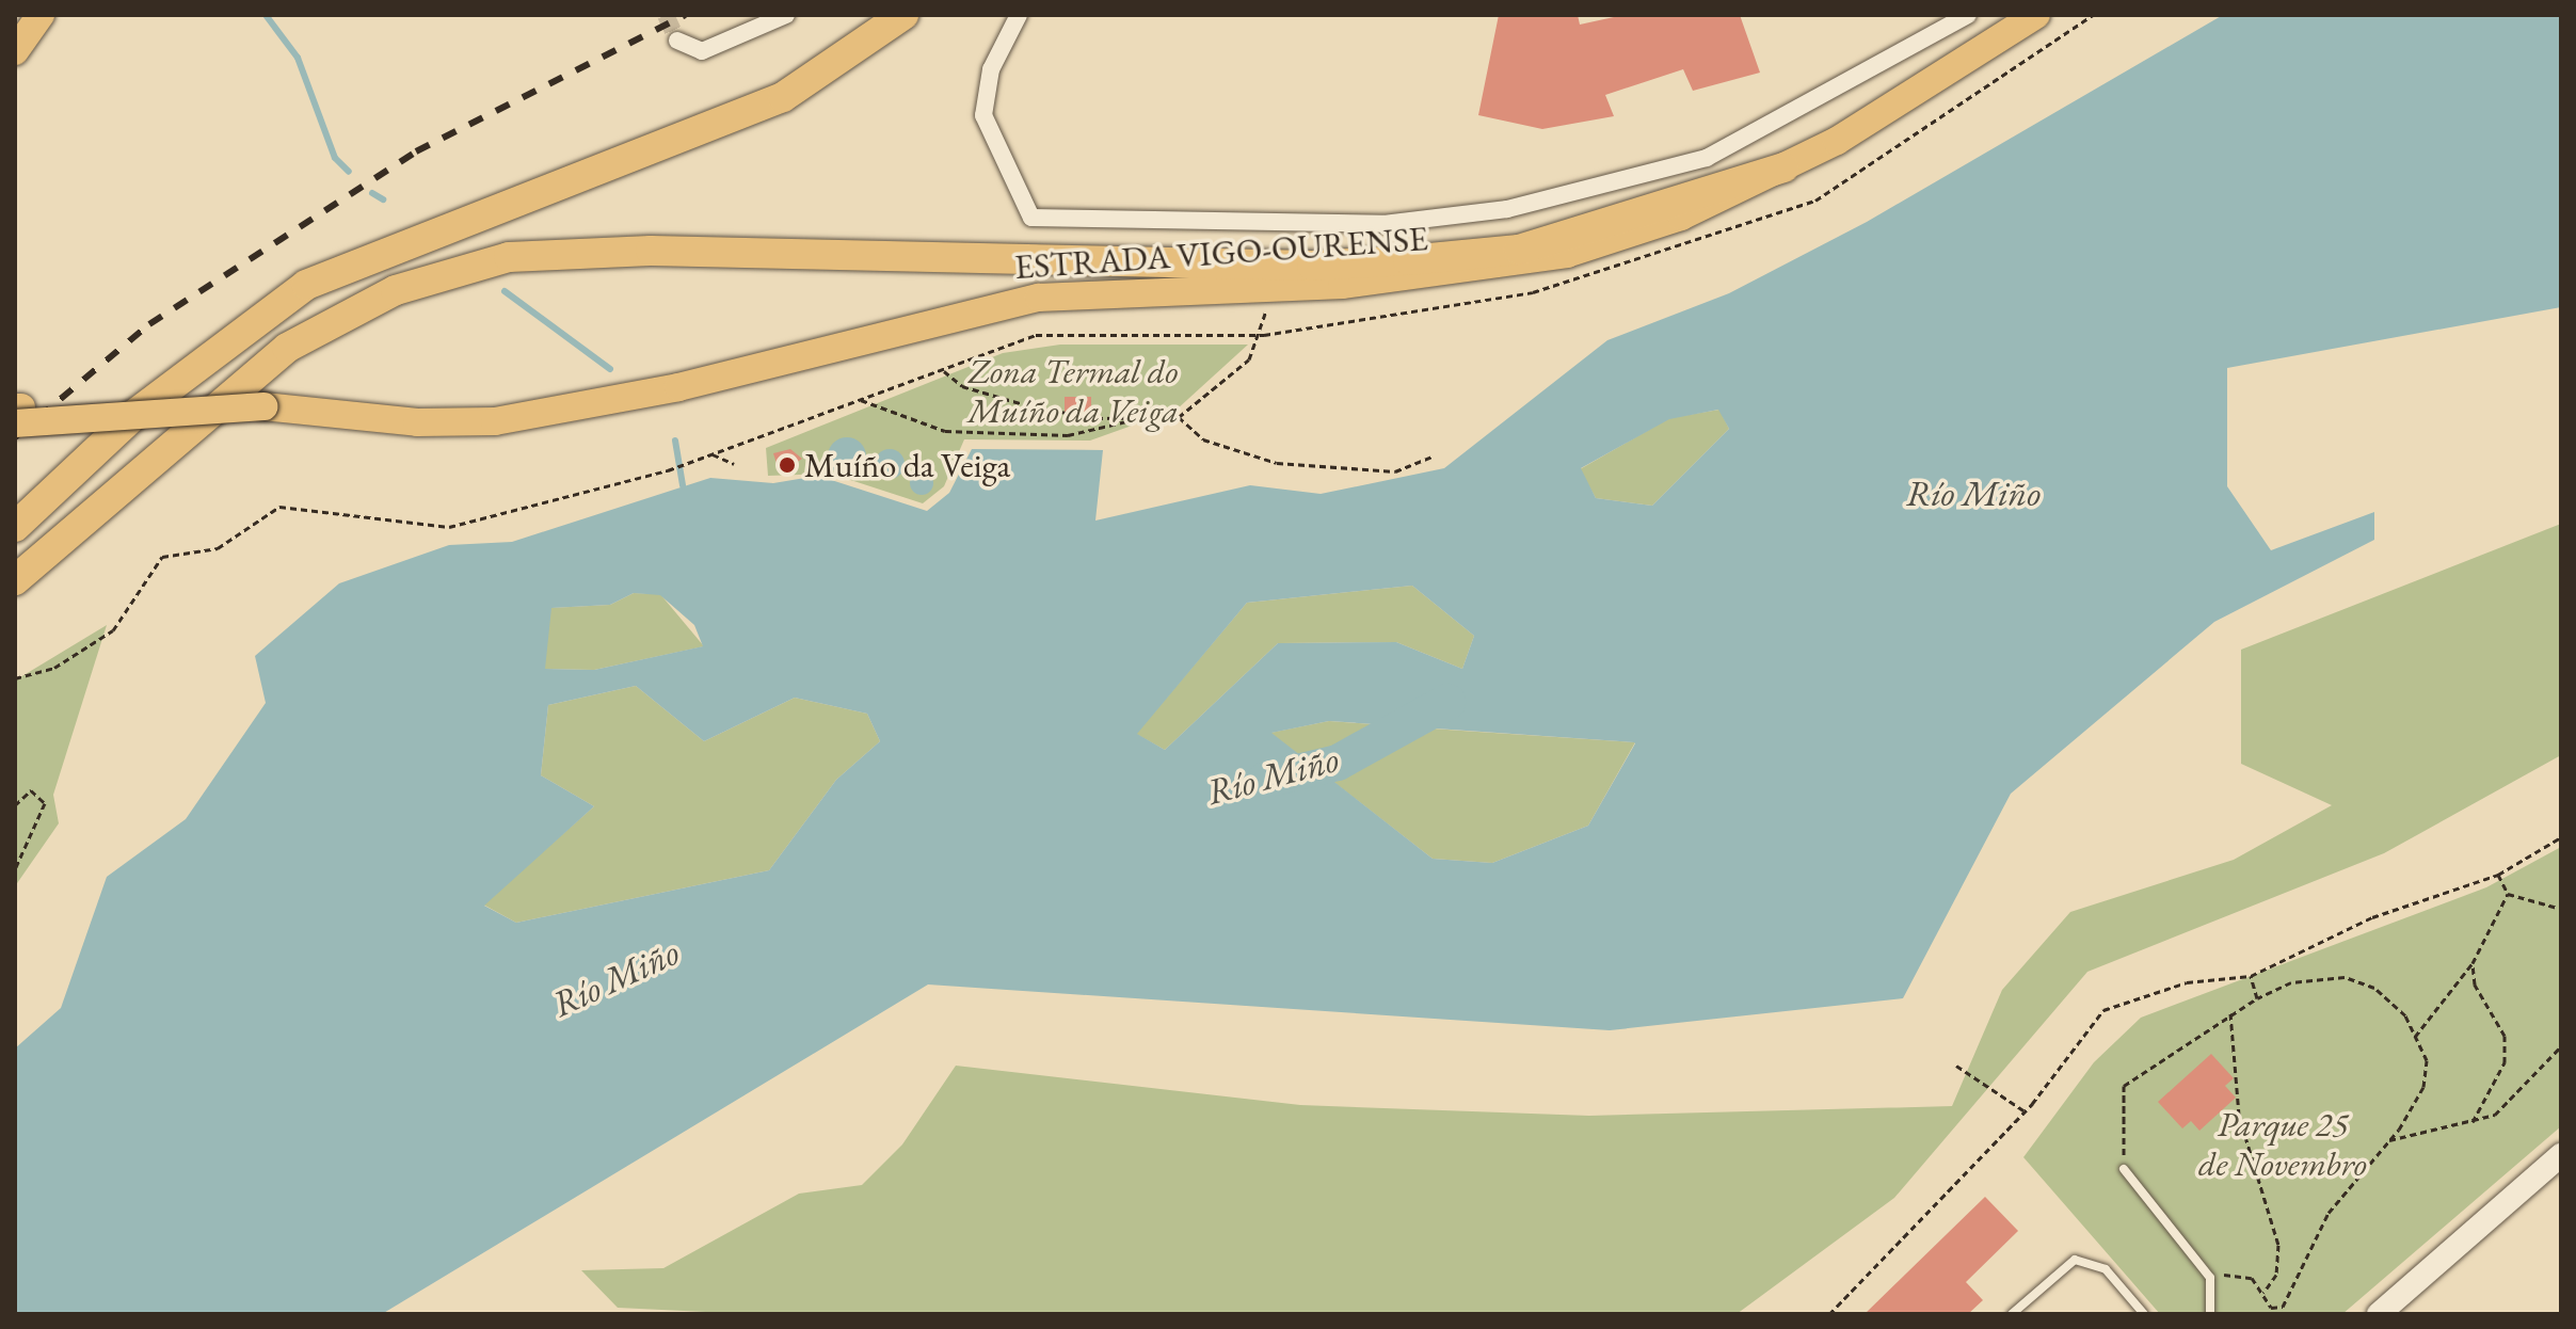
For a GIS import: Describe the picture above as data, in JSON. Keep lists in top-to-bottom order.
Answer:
{
  "streets": {
    "highway": ["ESTRADA VIGO-OURENSE"]
  },
  "water": ["Río Miño"],
  "parks": ["Zona Termal do Muíño da Veiga", "Parque 25 de Novembro"],
  "places": ["Muíño da Veiga"]
}
